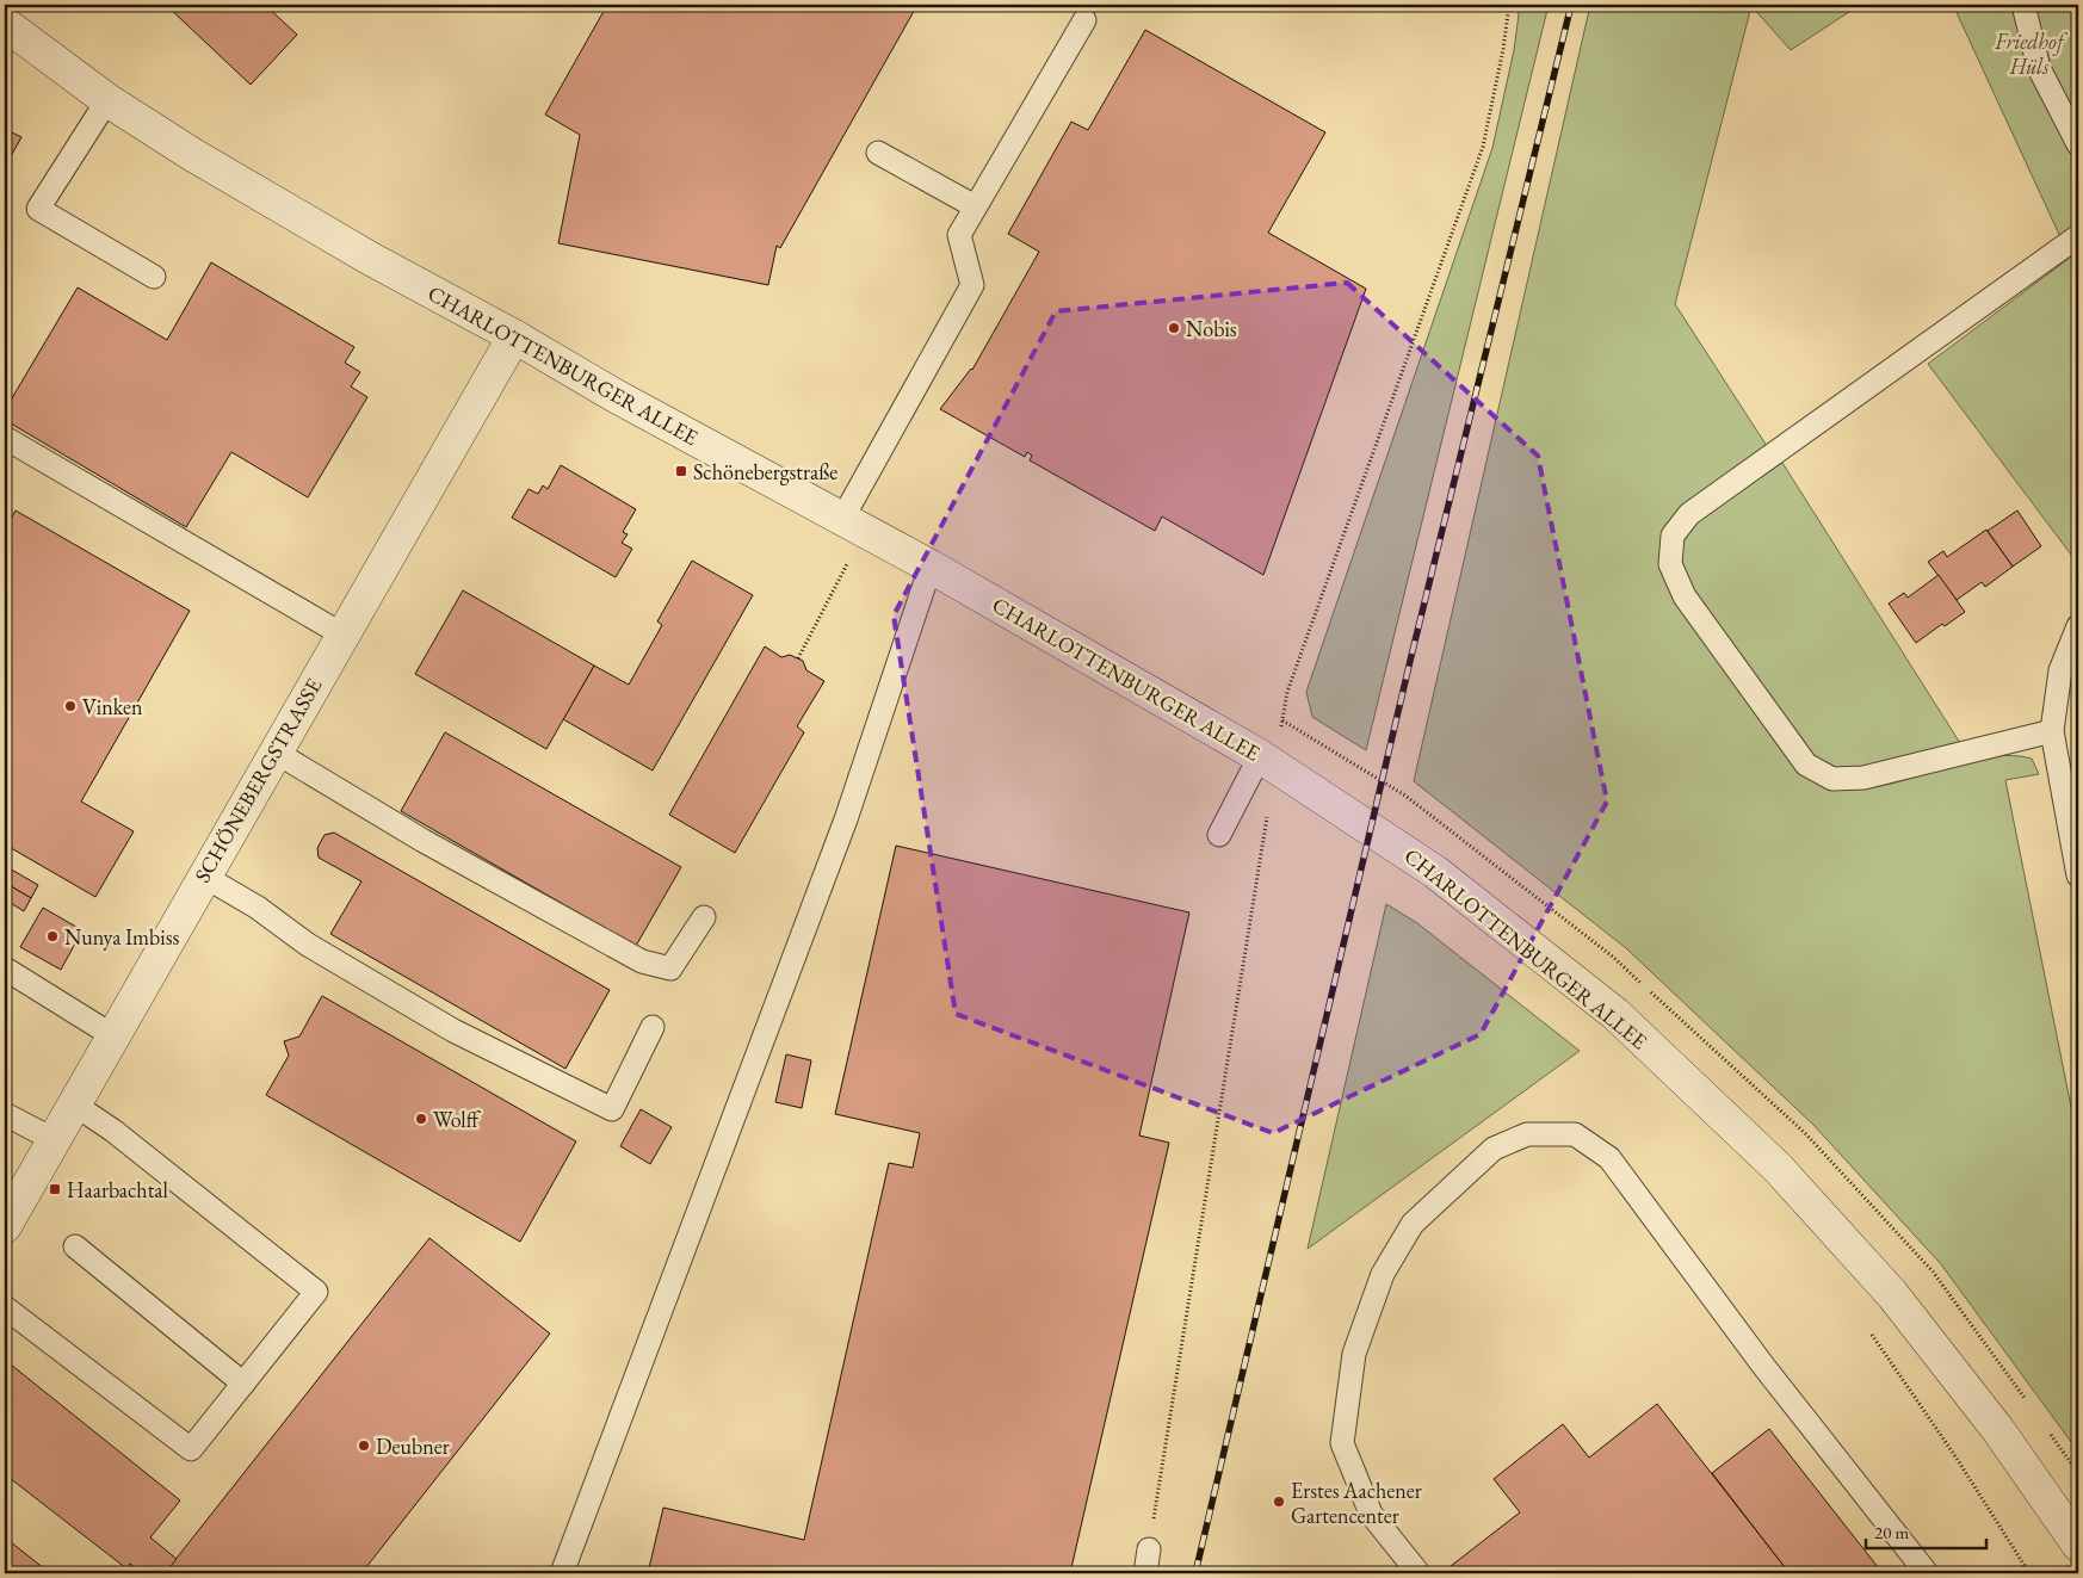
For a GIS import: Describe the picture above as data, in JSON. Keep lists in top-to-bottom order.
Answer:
{
  "streets": {
    "street": ["CHARLOTTENBURGER ALLEE", "SCHÖNEBERGSTRASSE"]
  },
  "crossings": [
    ["CHARLOTTENBURGER ALLEE", "SCHÖNEBERGSTRASSE"]
  ],
  "parks": ["Friedhof Hüls"],
  "places": {
    "other": [
      "Nobis",
      "Vinken",
      "Nunya Imbiss",
      "Wolff",
      "Deubner",
      "Erstes Aachener Gartencenter"
    ],
    "transit": ["Schönebergstraße", "Haarbachtal"]
  },
  "scale_bar": "20 m"
}
